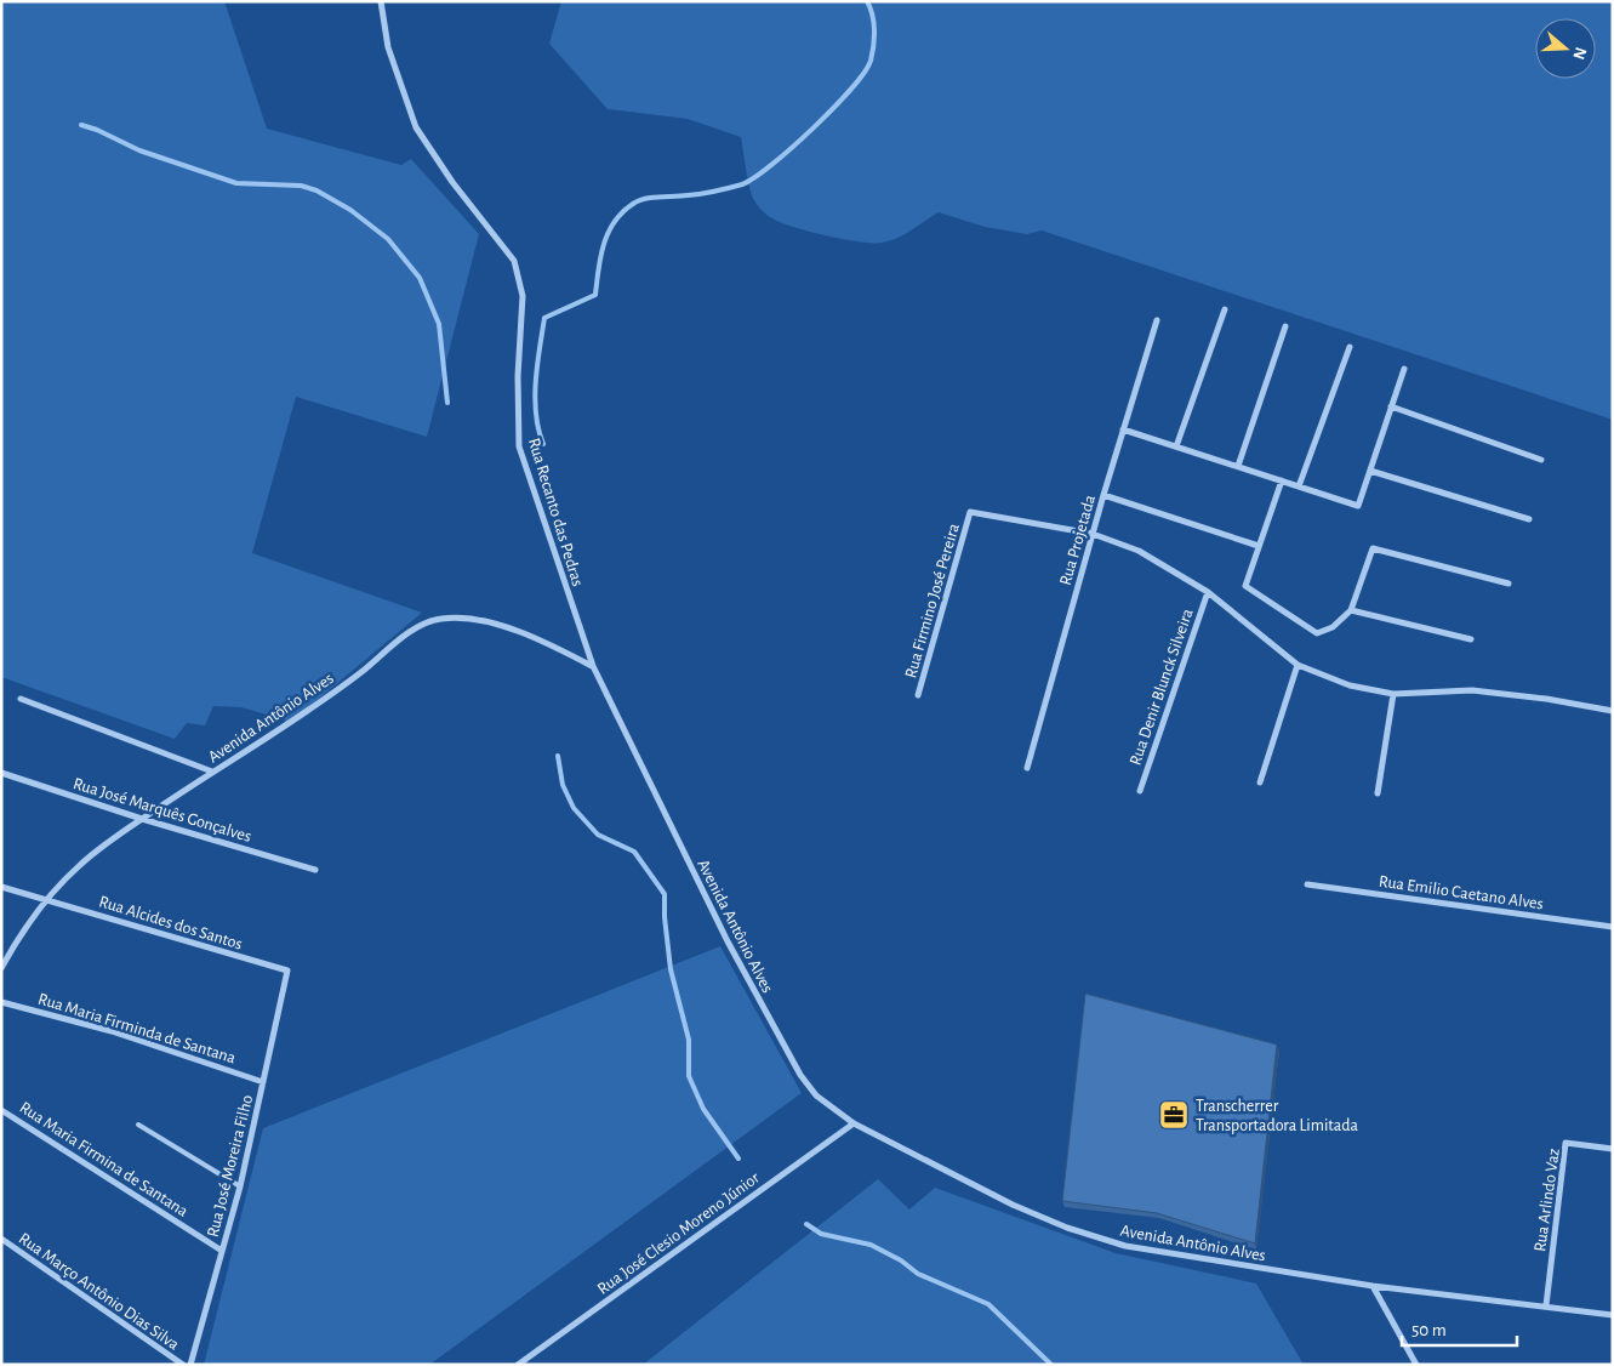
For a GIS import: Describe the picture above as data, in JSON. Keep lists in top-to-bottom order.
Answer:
{
  "streets": {
    "street": [
      "Rua Recanto das Pedras",
      "Rua Projetada",
      "Rua Firmino José Pereira",
      "Rua Denir Blunck Silveira",
      "Avenida Antônio Alves",
      "Rua José Marquês Gonçalves",
      "Rua Emilio Caetano Alves",
      "Rua Alcides dos Santos",
      "Rua Maria Firminda de Santana",
      "Rua Maria Firmina de Santana",
      "Rua José Moreira Filho",
      "Rua Arlindo Vaz",
      "Rua José Clesio Moreno Júnior",
      "Rua Março Antônio Dias Silva"
    ]
  },
  "crossings": [
    ["Rua Recanto das Pedras", "Avenida Antônio Alves"],
    ["Rua Projetada", "Rua Firmino José Pereira"],
    ["Rua Firmino José Pereira", "Rua Denir Blunck Silveira"],
    ["Avenida Antônio Alves", "Rua José Marquês Gonçalves"],
    ["Avenida Antônio Alves", "Rua Alcides dos Santos"],
    ["Avenida Antônio Alves", "Rua Arlindo Vaz"],
    ["Avenida Antônio Alves", "Rua José Clesio Moreno Júnior"],
    ["Rua Alcides dos Santos", "Rua José Moreira Filho"],
    ["Rua Maria Firminda de Santana", "Rua José Moreira Filho"],
    ["Rua Maria Firmina de Santana", "Rua José Moreira Filho"]
  ],
  "places": {
    "office": ["Transcherrer Transportadora Limitada"]
  },
  "scale_bar": "50 m",
  "north": "right"
}
